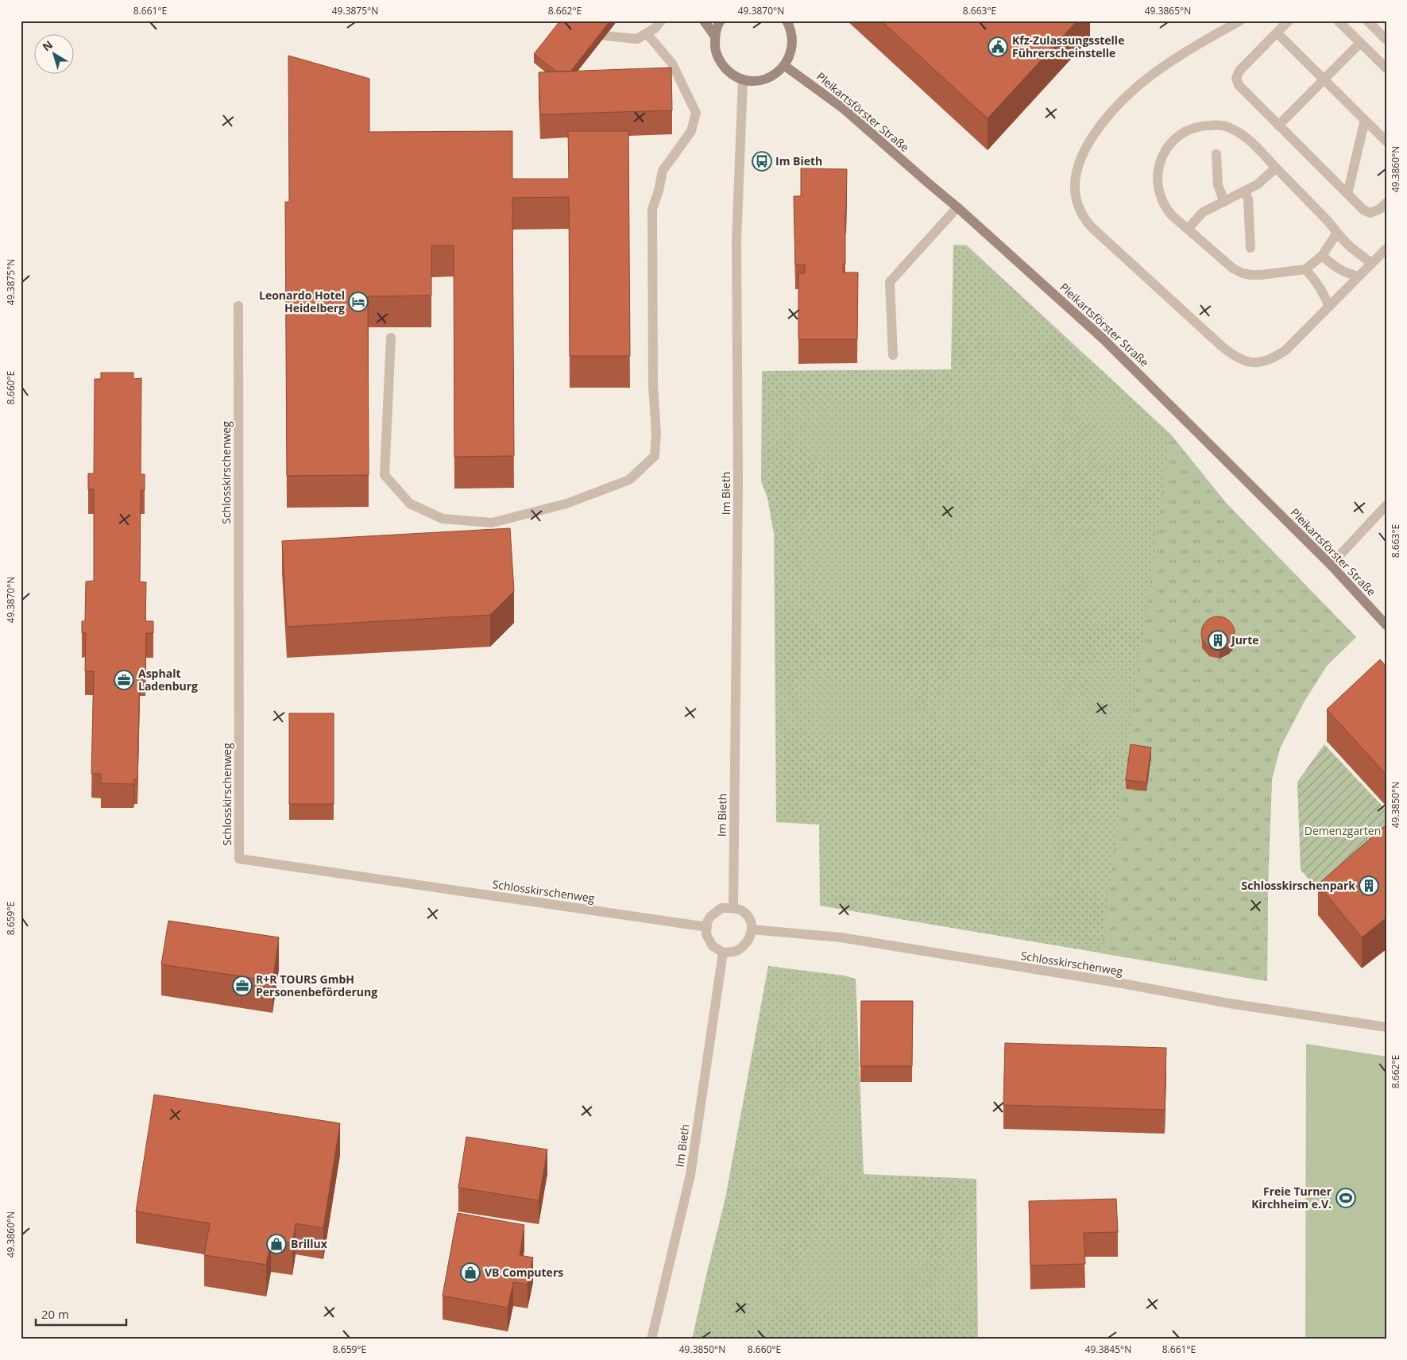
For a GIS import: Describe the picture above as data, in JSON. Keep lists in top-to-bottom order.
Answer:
{
  "streets": {
    "street": ["Pleikartsförster Straße", "Schlosskirschenweg", "Im Bieth"]
  },
  "crossings": [
    ["Schlosskirschenweg", "Im Bieth"]
  ],
  "parks": ["Demenzgarten"],
  "places": {
    "public building": ["Kfz-Zulassungsstelle Führerscheinstelle"],
    "bus stop": ["Im Bieth"],
    "hotel": ["Leonardo Hotel Heidelberg"],
    "building": ["Jurte", "Schlosskirschenpark"],
    "office": ["Asphalt Ladenburg", "R+R TOURS GmbH Personenbeförderung"],
    "sports": ["Freie Turner Kirchheim e.V."],
    "shop": ["Brillux", "VB Computers"]
  },
  "scale_bar": "20 m",
  "north": "top left",
  "coordinates": [
    "8.661°E",
    "49.3875°N",
    "8.662°E",
    "49.3870°N",
    "8.663°E",
    "49.3865°N",
    "49.3860°N",
    "8.660°E",
    "49.3850°N",
    "8.659°E",
    "49.3845°N"
  ]
}
